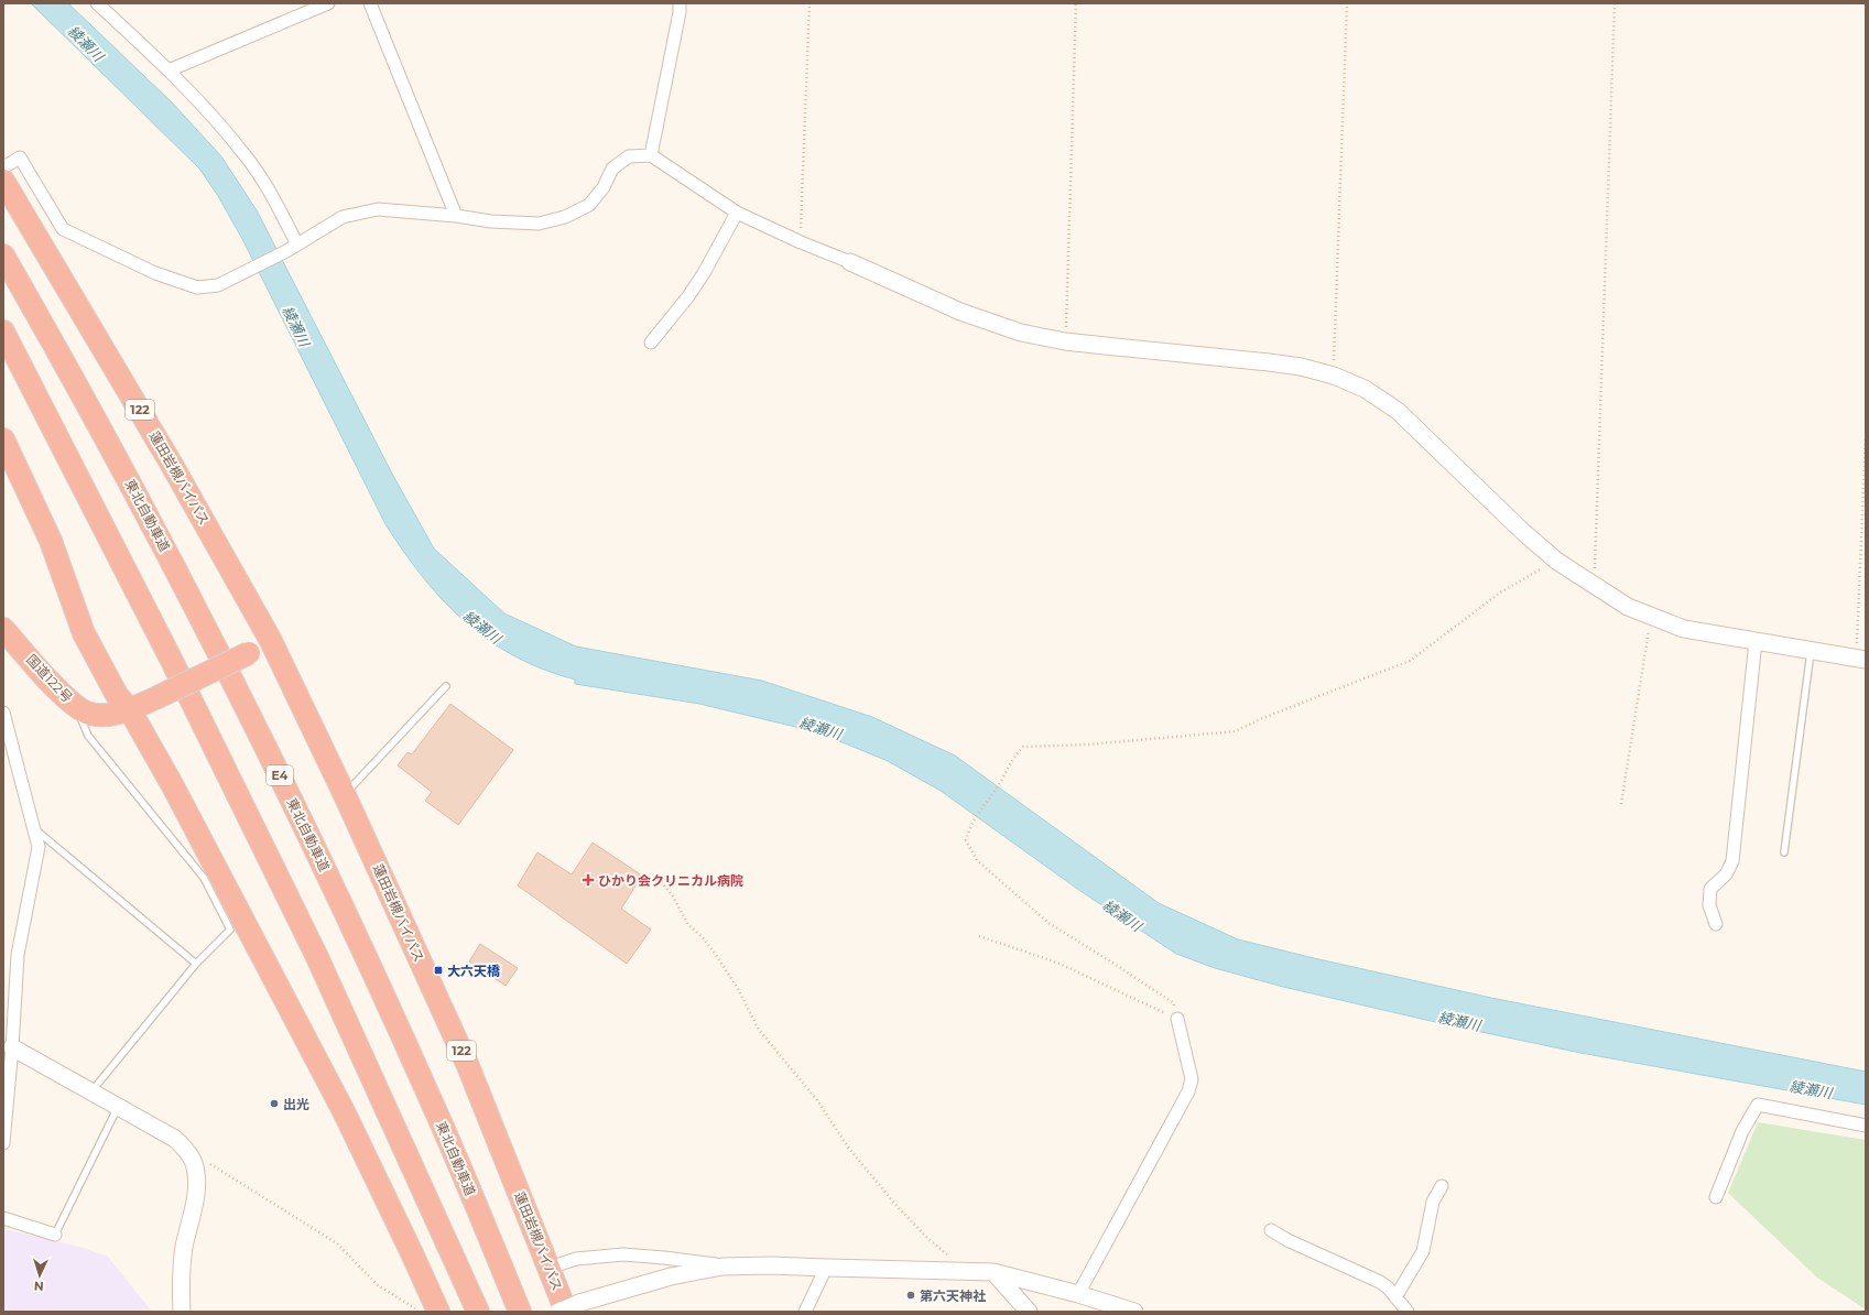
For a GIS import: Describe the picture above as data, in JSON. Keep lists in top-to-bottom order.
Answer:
{
  "streets": {
    "highway": [
      "122",
      "蓮田岩槻バイパス",
      "東北自動車道",
      "国道122号",
      "E4"
    ]
  },
  "water": ["綾瀬川"],
  "places": {
    "health": ["ひかり会クリニカル病院"],
    "transit": ["大六天橋"],
    "other": ["出光", "第六天神社"]
  },
  "north": "bottom"
}
